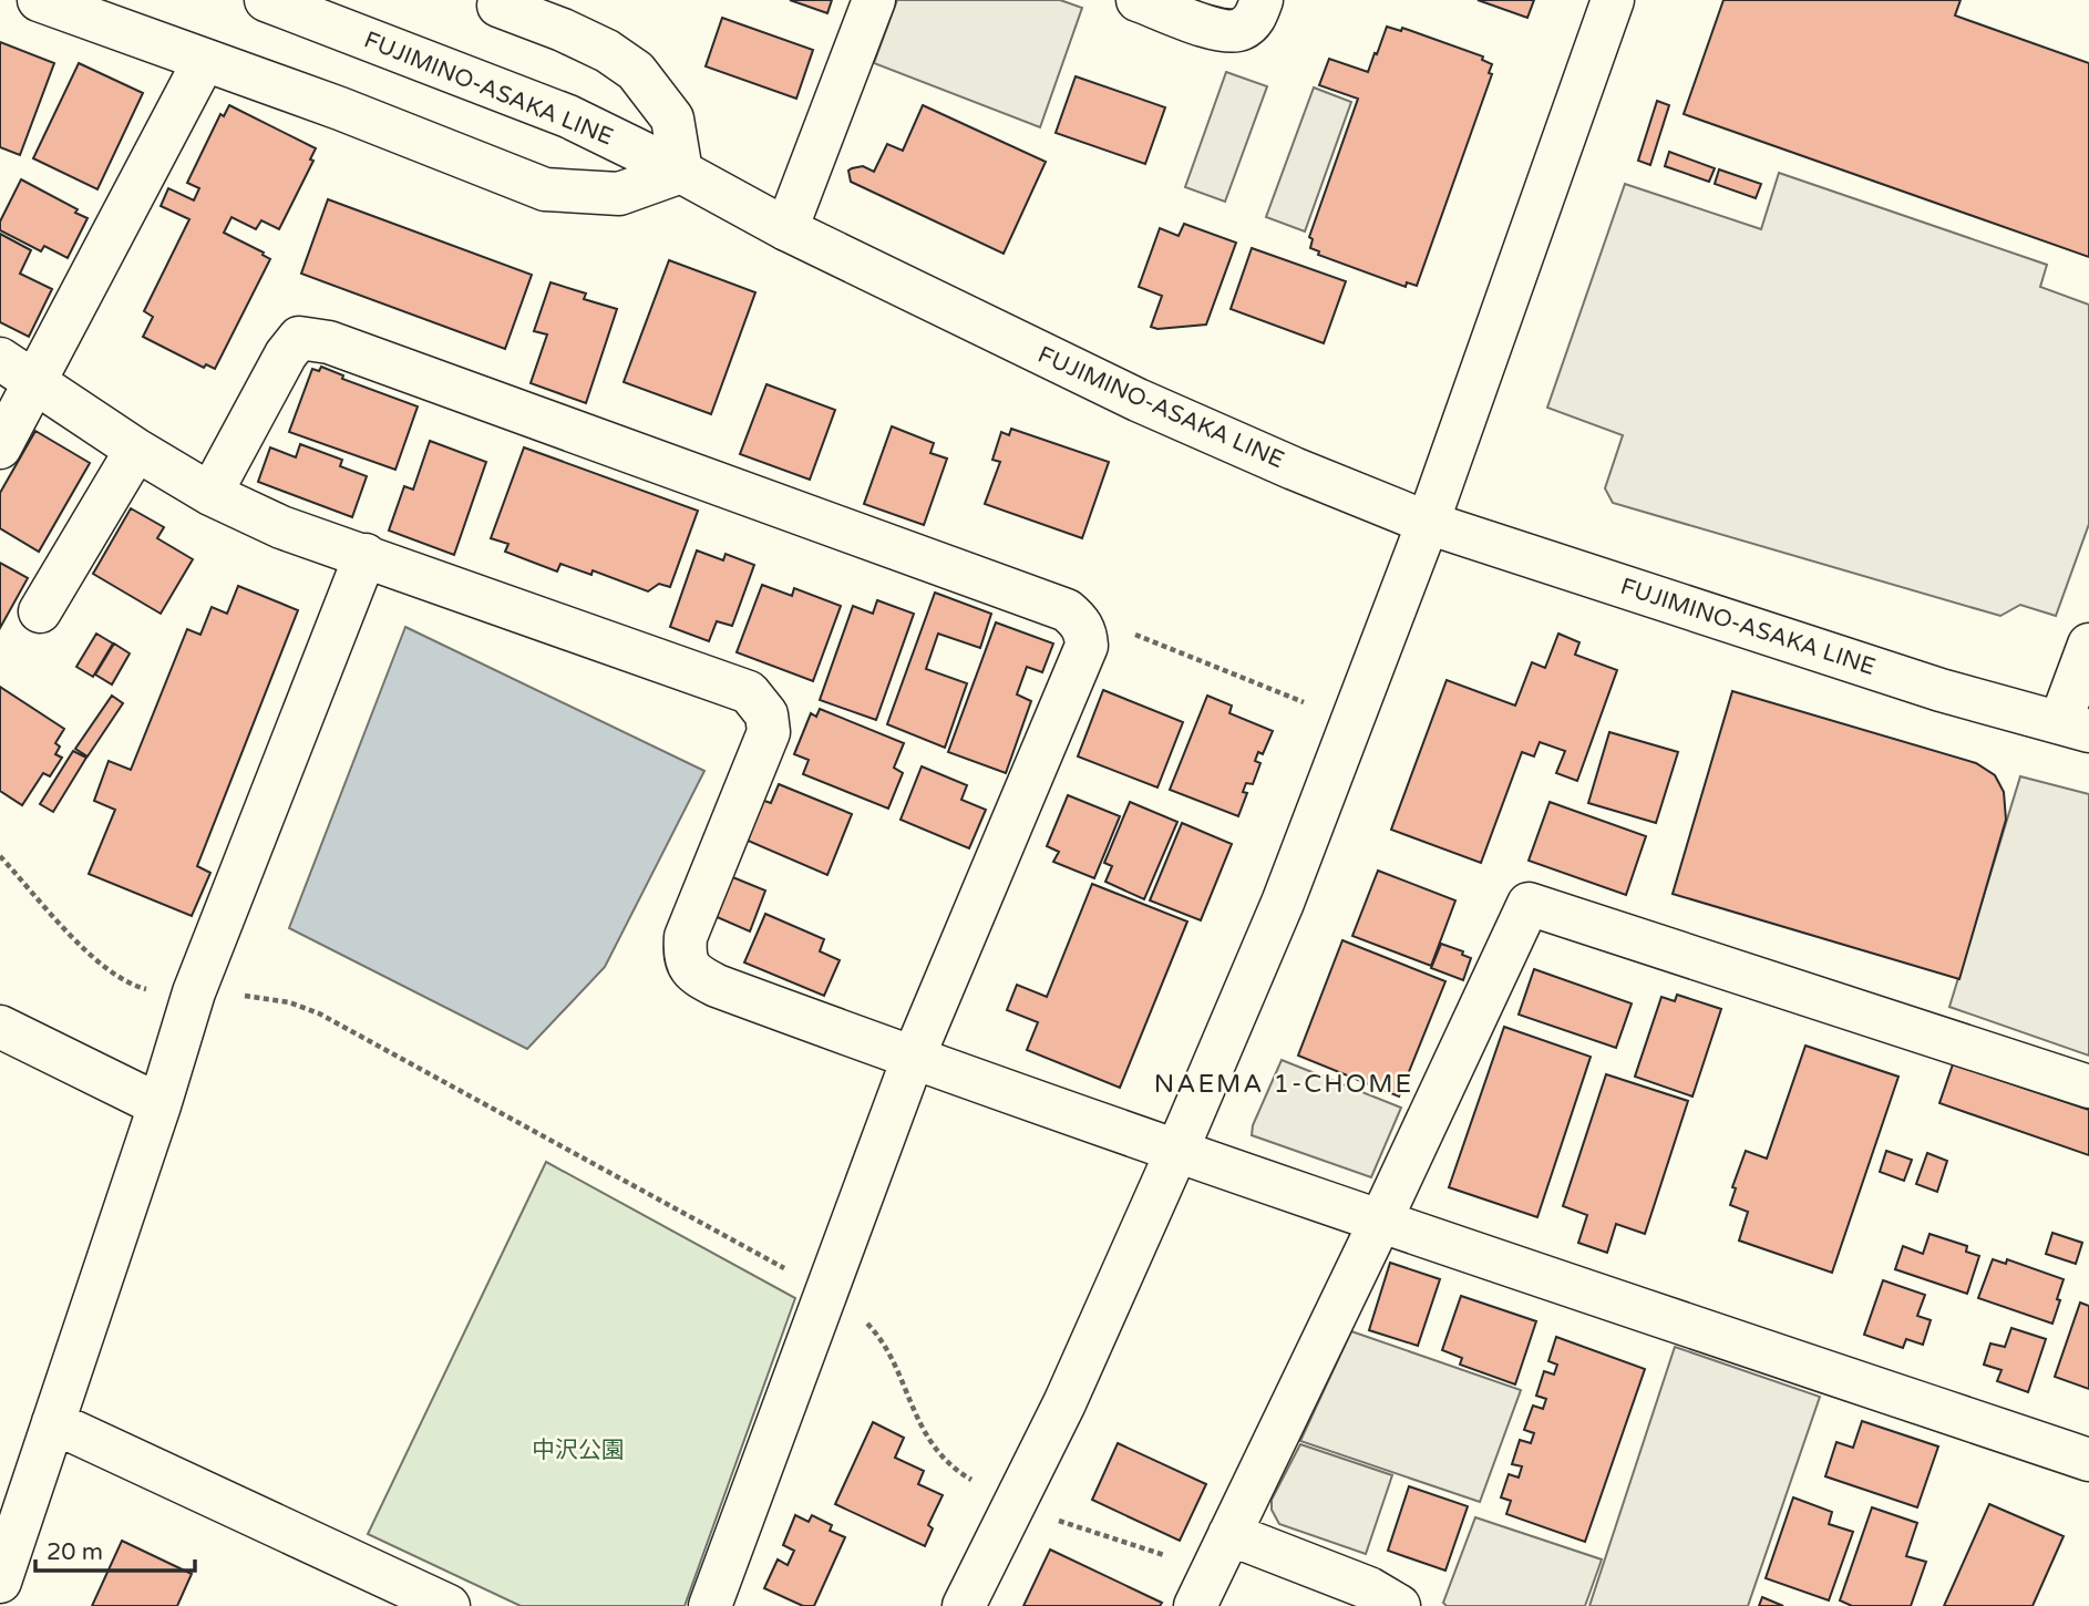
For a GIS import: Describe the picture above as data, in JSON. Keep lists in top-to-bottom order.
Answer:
{
  "streets": {
    "street": ["FUJIMINO-ASAKA LINE"]
  },
  "districts": ["NAEMA 1-CHOME"],
  "parks": ["中沢公園"],
  "scale_bar": "20 m"
}
